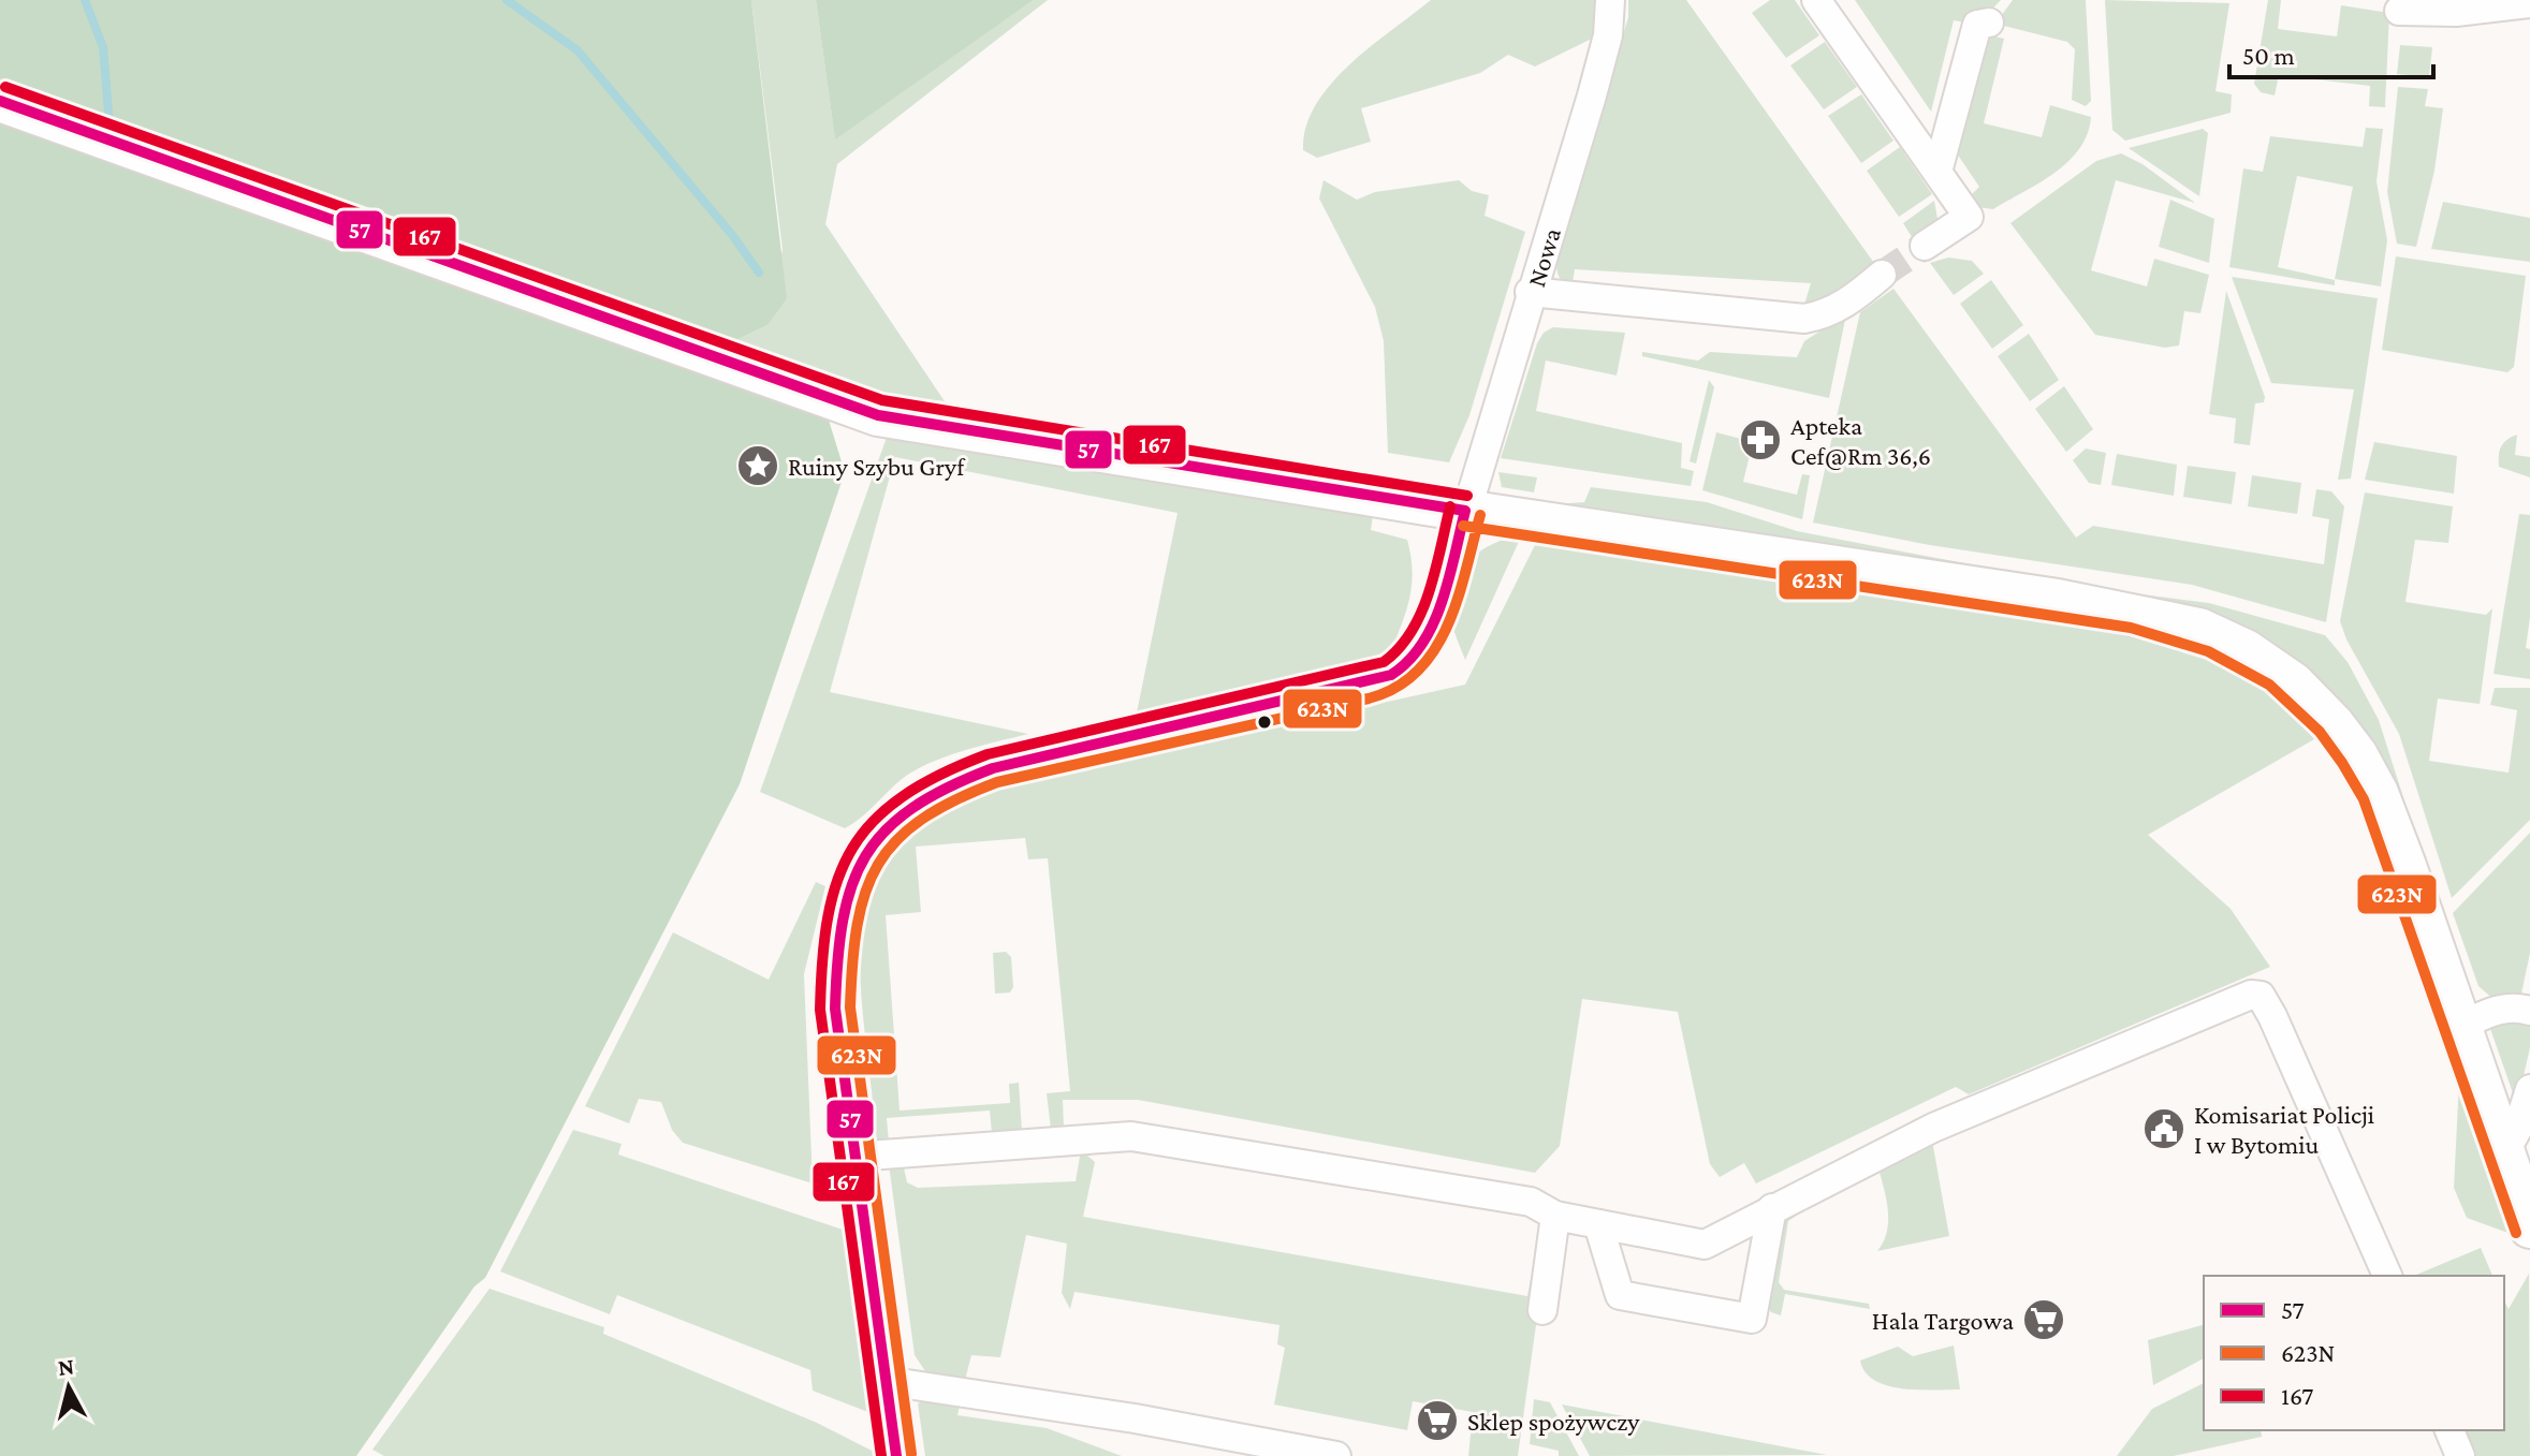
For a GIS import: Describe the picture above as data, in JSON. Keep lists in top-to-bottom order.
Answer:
{
  "streets": {
    "street": ["Nowa"]
  },
  "places": {
    "pharmacy": ["Apteka Cef@Rm 36,6"],
    "place": ["Ruiny Szybu Gryf"],
    "public building": ["Komisariat Policji I w Bytomiu"],
    "supermarket": ["Hala Targowa", "Sklep spożywczy"]
  },
  "lines": ["transit line 167", "transit line 57", "transit line 623N"],
  "legend": ["57", "623N", "167"],
  "scale_bar": "50 m",
  "north": "top"
}
